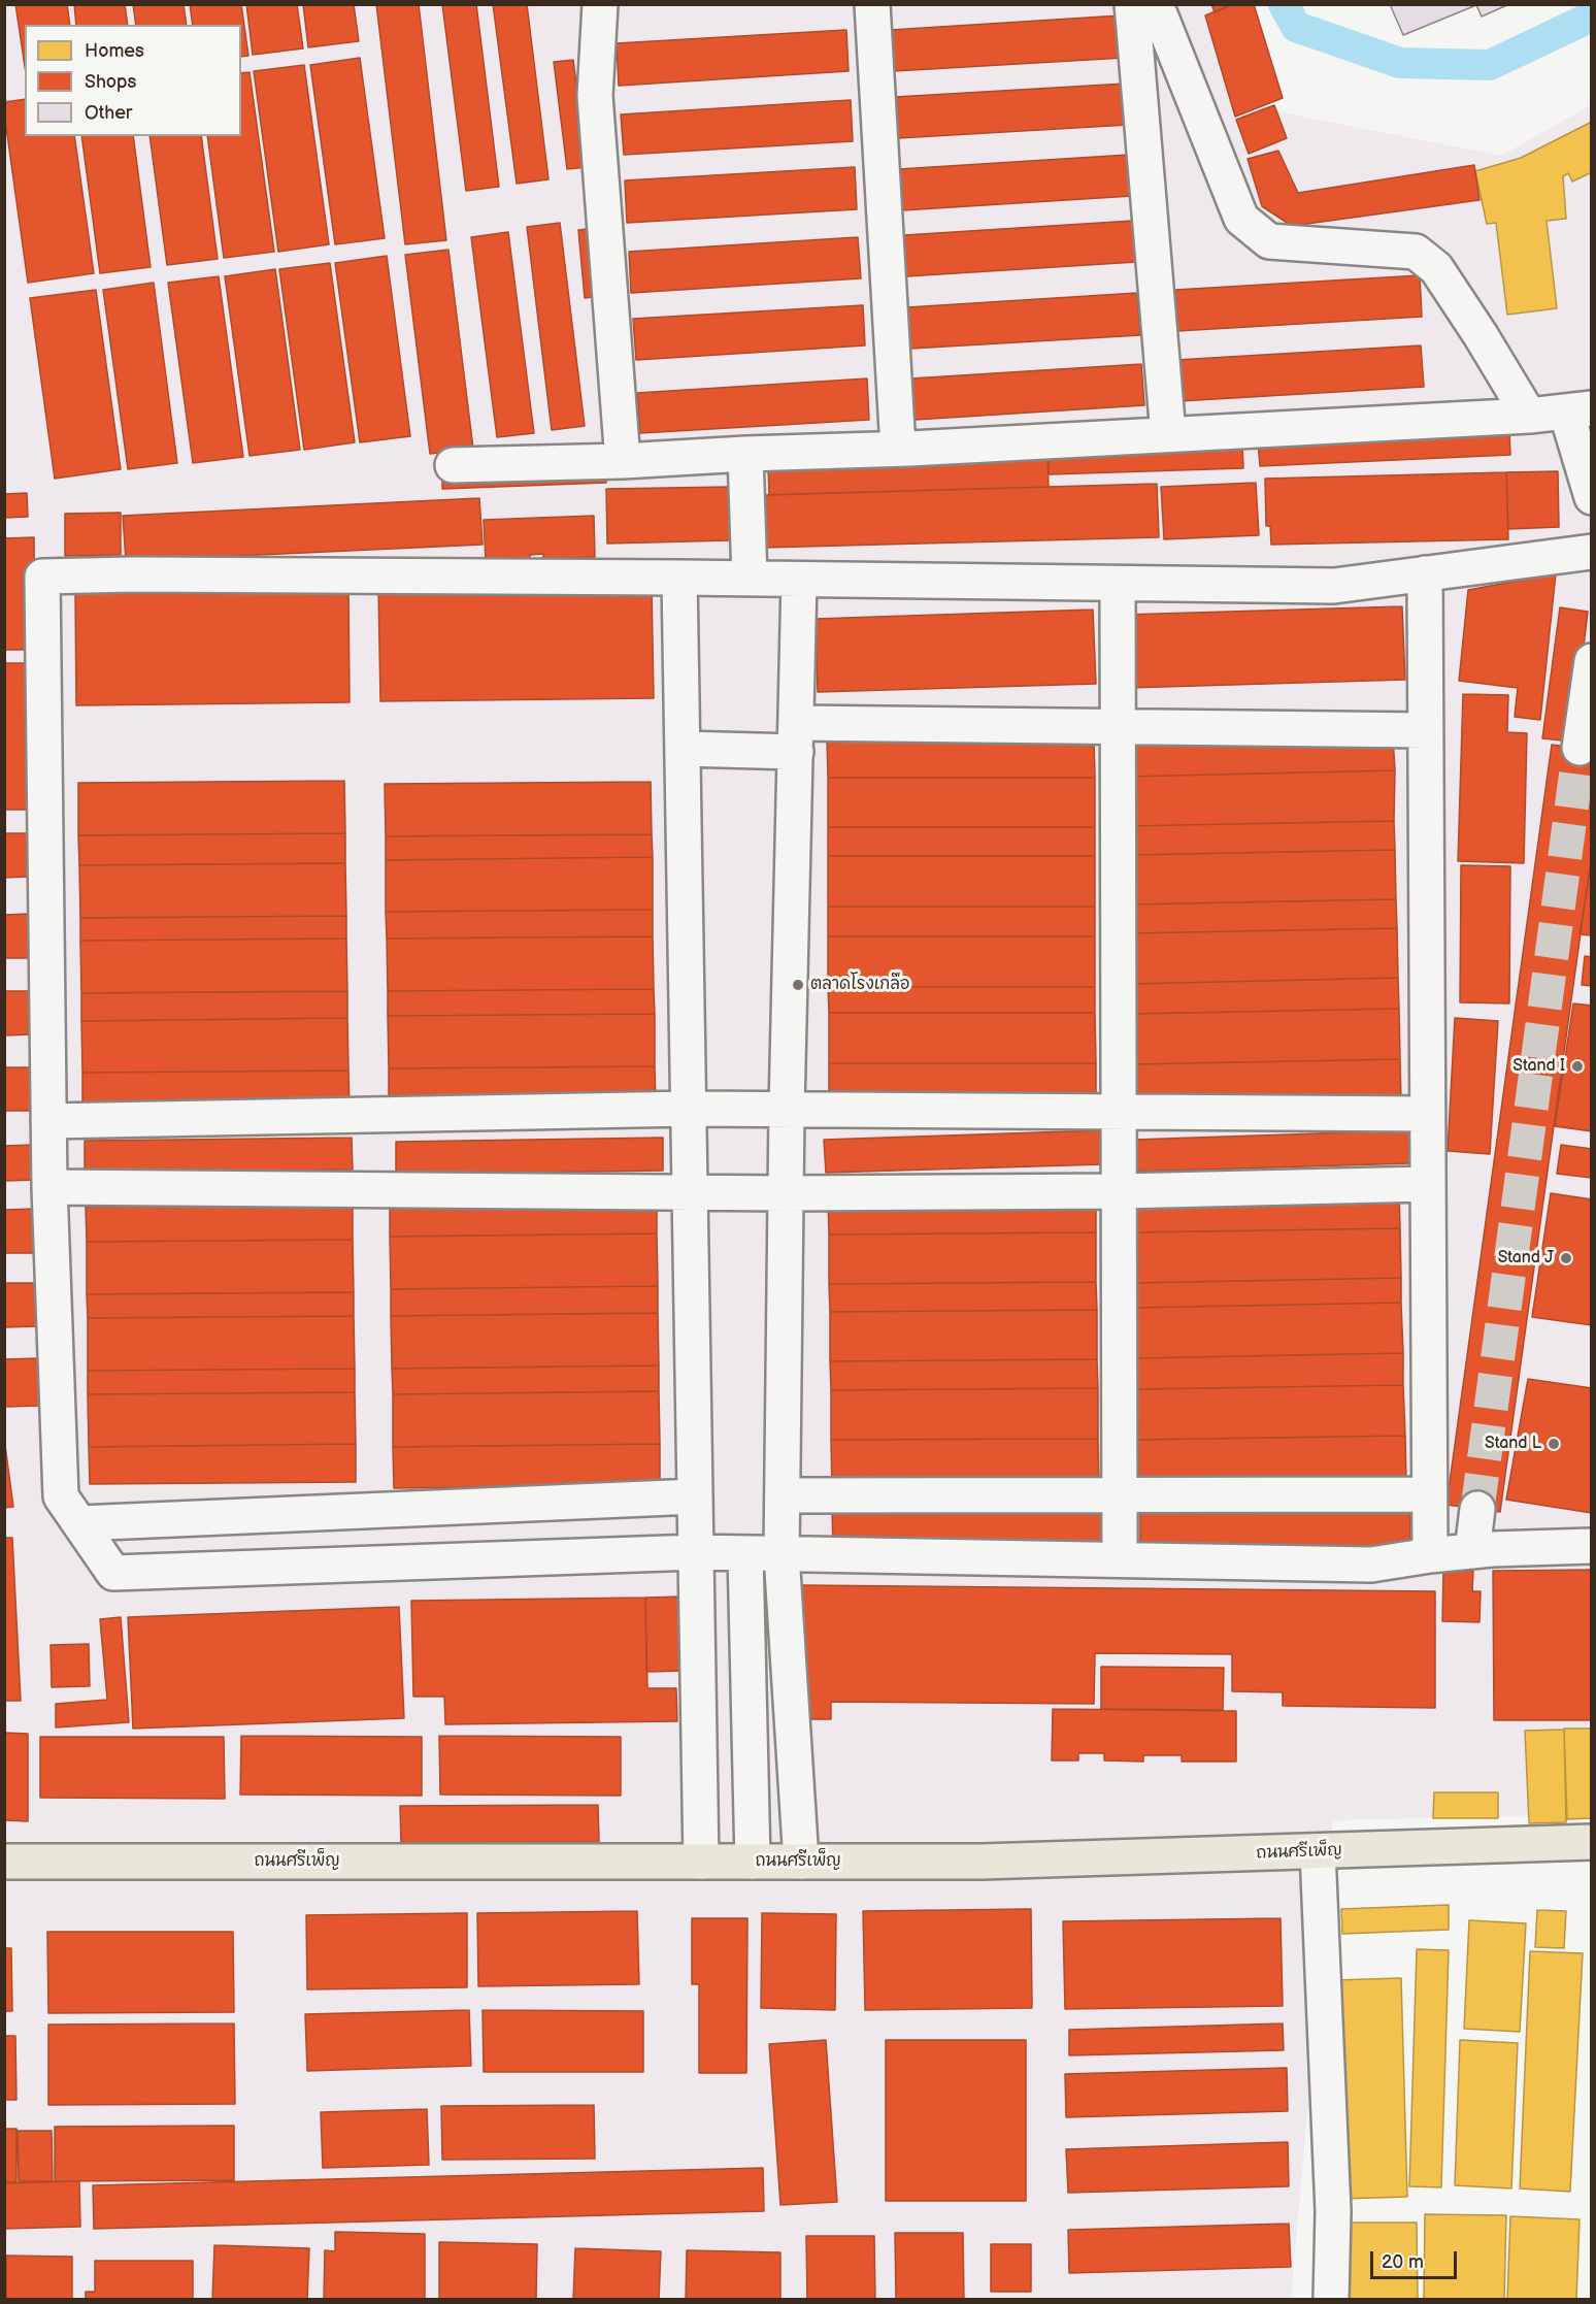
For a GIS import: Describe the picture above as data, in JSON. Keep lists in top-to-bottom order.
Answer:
{
  "streets": {
    "main road": ["ถนนศรีเพ็ญ"]
  },
  "places": [
    "ตลาดโรงเกลือ",
    "Stand I",
    "Stand J",
    "Stand L"
  ],
  "legend": ["Homes", "Shops", "Other"],
  "scale_bar": "20 m"
}
